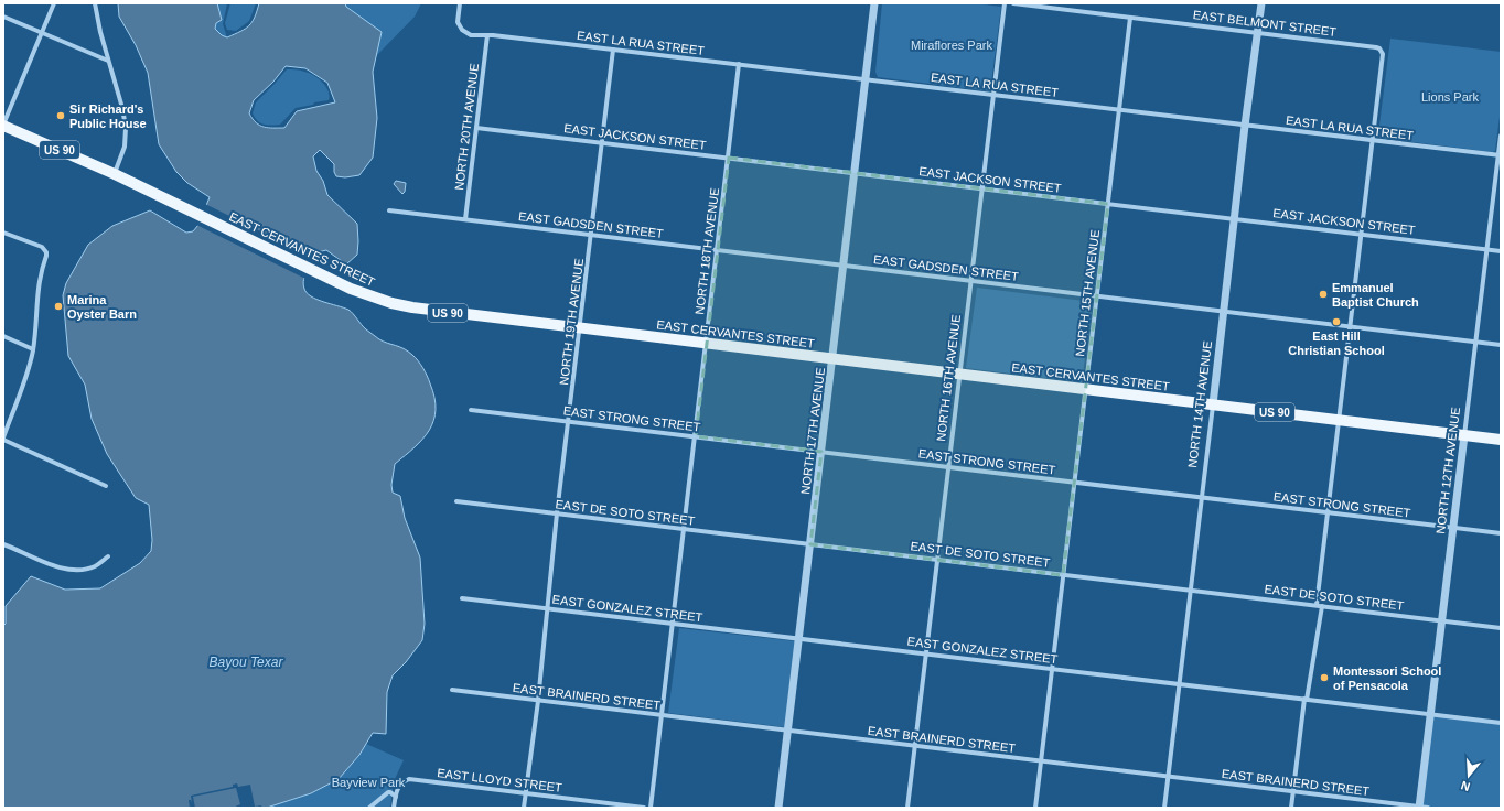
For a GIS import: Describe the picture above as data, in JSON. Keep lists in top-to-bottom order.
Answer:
{
  "streets": {
    "main road": ["US 90", "EAST CERVANTES STREET"],
    "street": [
      "EAST BELMONT STREET",
      "EAST LA RUA STREET",
      "NORTH 20TH AVENUE",
      "EAST JACKSON STREET",
      "EAST GADSDEN STREET",
      "NORTH 18TH AVENUE",
      "NORTH 15TH AVENUE",
      "NORTH 19TH AVENUE",
      "NORTH 16TH AVENUE",
      "NORTH 14TH AVENUE",
      "EAST STRONG STREET",
      "NORTH 17TH AVENUE",
      "NORTH 12TH AVENUE",
      "EAST DE SOTO STREET",
      "EAST GONZALEZ STREET",
      "EAST BRAINERD STREET",
      "EAST LLOYD STREET"
    ]
  },
  "crossings": [
    ["EAST BELMONT STREET", "EAST LA RUA STREET"],
    ["EAST BELMONT STREET", "NORTH 15TH AVENUE"],
    ["EAST BELMONT STREET", "NORTH 14TH AVENUE"],
    ["EAST LA RUA STREET", "NORTH 20TH AVENUE"],
    ["EAST LA RUA STREET", "NORTH 18TH AVENUE"],
    ["EAST LA RUA STREET", "NORTH 15TH AVENUE"],
    ["EAST LA RUA STREET", "NORTH 19TH AVENUE"],
    ["EAST LA RUA STREET", "NORTH 16TH AVENUE"],
    ["EAST LA RUA STREET", "NORTH 14TH AVENUE"],
    ["EAST LA RUA STREET", "NORTH 17TH AVENUE"],
    ["EAST LA RUA STREET", "NORTH 12TH AVENUE"],
    ["NORTH 20TH AVENUE", "EAST JACKSON STREET"],
    ["NORTH 20TH AVENUE", "EAST GADSDEN STREET"],
    ["EAST JACKSON STREET", "NORTH 18TH AVENUE"],
    ["EAST JACKSON STREET", "NORTH 15TH AVENUE"],
    ["EAST JACKSON STREET", "NORTH 19TH AVENUE"],
    ["EAST JACKSON STREET", "NORTH 16TH AVENUE"],
    ["EAST JACKSON STREET", "NORTH 14TH AVENUE"],
    ["EAST JACKSON STREET", "NORTH 17TH AVENUE"],
    ["EAST JACKSON STREET", "NORTH 12TH AVENUE"],
    ["EAST GADSDEN STREET", "NORTH 18TH AVENUE"],
    ["EAST GADSDEN STREET", "NORTH 15TH AVENUE"],
    ["EAST GADSDEN STREET", "NORTH 19TH AVENUE"],
    ["EAST GADSDEN STREET", "NORTH 16TH AVENUE"],
    ["EAST GADSDEN STREET", "NORTH 14TH AVENUE"],
    ["EAST GADSDEN STREET", "NORTH 17TH AVENUE"],
    ["EAST GADSDEN STREET", "NORTH 12TH AVENUE"],
    ["EAST CERVANTES STREET", "NORTH 18TH AVENUE"],
    ["EAST CERVANTES STREET", "NORTH 15TH AVENUE"],
    ["EAST CERVANTES STREET", "NORTH 19TH AVENUE"],
    ["EAST CERVANTES STREET", "NORTH 16TH AVENUE"],
    ["EAST CERVANTES STREET", "NORTH 14TH AVENUE"],
    ["EAST CERVANTES STREET", "NORTH 17TH AVENUE"],
    ["EAST CERVANTES STREET", "NORTH 12TH AVENUE"],
    ["NORTH 18TH AVENUE", "EAST STRONG STREET"],
    ["NORTH 18TH AVENUE", "EAST DE SOTO STREET"],
    ["NORTH 18TH AVENUE", "EAST GONZALEZ STREET"],
    ["NORTH 18TH AVENUE", "EAST BRAINERD STREET"],
    ["NORTH 15TH AVENUE", "EAST STRONG STREET"],
    ["NORTH 15TH AVENUE", "EAST DE SOTO STREET"],
    ["NORTH 15TH AVENUE", "EAST GONZALEZ STREET"],
    ["NORTH 15TH AVENUE", "EAST BRAINERD STREET"],
    ["NORTH 19TH AVENUE", "EAST STRONG STREET"],
    ["NORTH 19TH AVENUE", "EAST DE SOTO STREET"],
    ["NORTH 19TH AVENUE", "EAST GONZALEZ STREET"],
    ["NORTH 19TH AVENUE", "EAST BRAINERD STREET"],
    ["NORTH 19TH AVENUE", "EAST LLOYD STREET"],
    ["NORTH 16TH AVENUE", "EAST STRONG STREET"],
    ["NORTH 16TH AVENUE", "EAST DE SOTO STREET"],
    ["NORTH 16TH AVENUE", "EAST GONZALEZ STREET"],
    ["NORTH 16TH AVENUE", "EAST BRAINERD STREET"],
    ["NORTH 14TH AVENUE", "EAST STRONG STREET"],
    ["NORTH 14TH AVENUE", "EAST DE SOTO STREET"],
    ["NORTH 14TH AVENUE", "EAST GONZALEZ STREET"],
    ["NORTH 14TH AVENUE", "EAST BRAINERD STREET"],
    ["EAST STRONG STREET", "NORTH 17TH AVENUE"],
    ["EAST STRONG STREET", "NORTH 12TH AVENUE"],
    ["NORTH 17TH AVENUE", "EAST DE SOTO STREET"],
    ["NORTH 17TH AVENUE", "EAST GONZALEZ STREET"],
    ["NORTH 17TH AVENUE", "EAST BRAINERD STREET"],
    ["NORTH 12TH AVENUE", "EAST DE SOTO STREET"],
    ["NORTH 12TH AVENUE", "EAST GONZALEZ STREET"],
    ["NORTH 12TH AVENUE", "EAST BRAINERD STREET"]
  ],
  "water": ["Bayou Texar"],
  "parks": ["Miraflores Park", "Lions Park", "Bayview Park"],
  "places": [
    "Sir Richard's Public House",
    "Emmanuel Baptist Church",
    "Marina Oyster Barn",
    "East Hill Christian School",
    "Montessori School of Pensacola"
  ],
  "north": "bottom"
}
